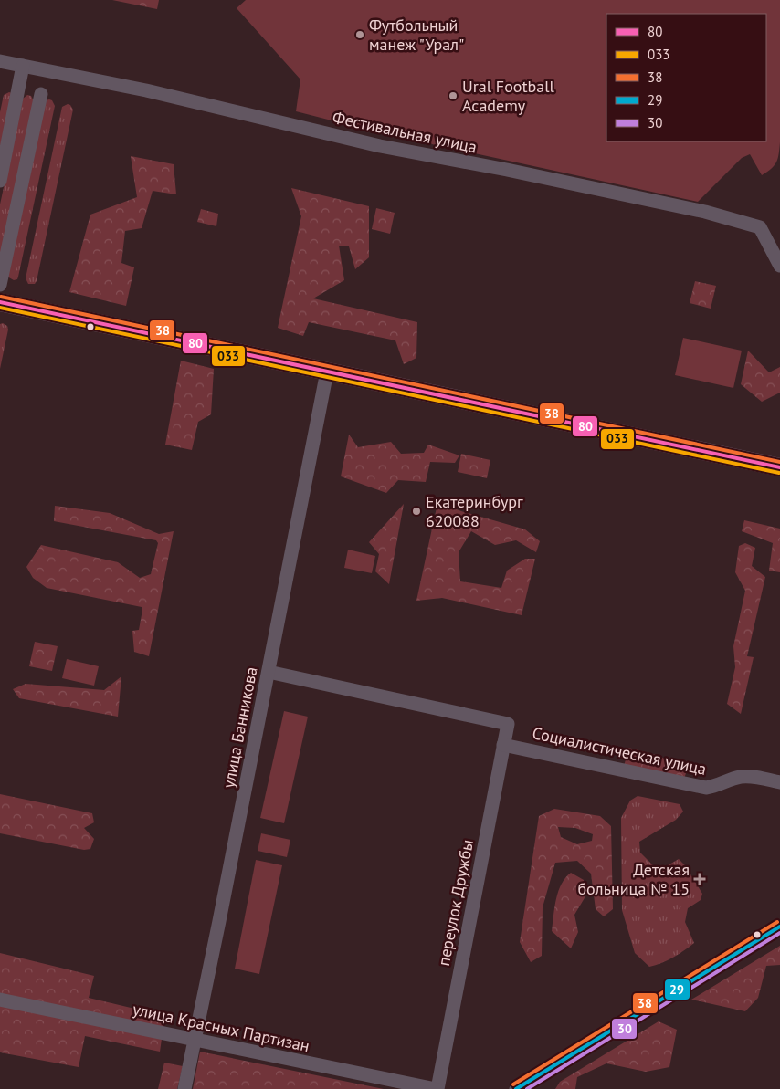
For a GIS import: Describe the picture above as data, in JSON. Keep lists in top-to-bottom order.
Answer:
{
  "streets": {
    "street": [
      "Фестивальная улица",
      "улица Банникова",
      "Социалистическая улица",
      "переулок Дружбы",
      "улица Красных Партизан"
    ]
  },
  "crossings": [
    ["улица Банникова", "переулок Дружбы"],
    ["улица Банникова", "улица Красных Партизан"],
    ["Социалистическая улица", "переулок Дружбы"],
    ["переулок Дружбы", "улица Красных Партизан"]
  ],
  "places": {
    "other": ["Футбольный манеж \"Урал\"", "Ural Football Academy", "Екатеринбург 620088"],
    "health": ["Детская больница № 15"]
  },
  "lines": [
    "transit line 38",
    "transit line 80",
    "transit line 033",
    "transit line 29",
    "transit line 30"
  ],
  "legend": [
    "80",
    "033",
    "38",
    "29",
    "30"
  ]
}
